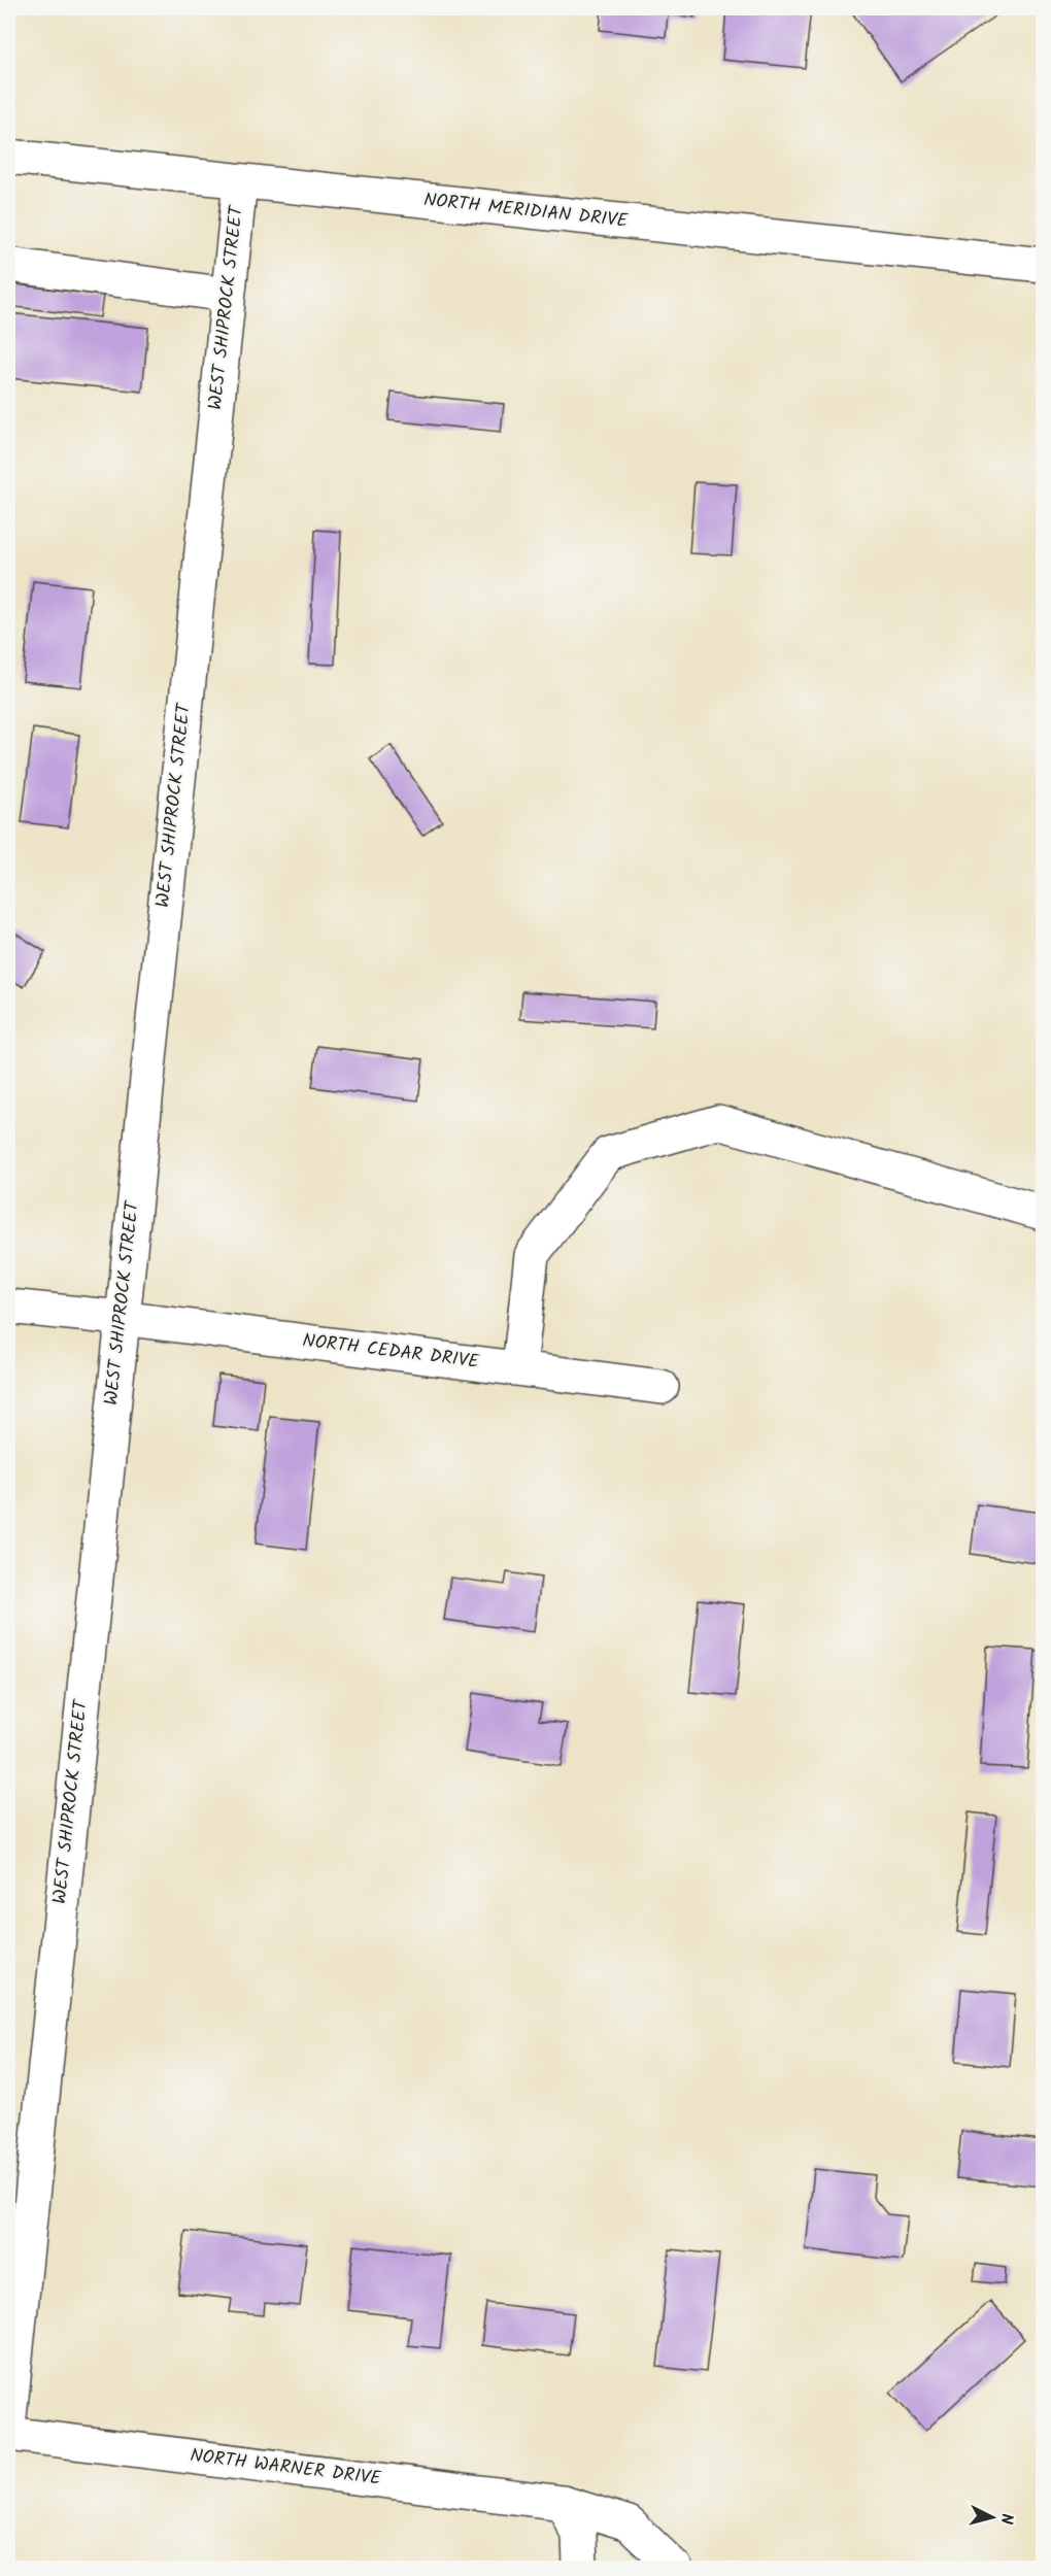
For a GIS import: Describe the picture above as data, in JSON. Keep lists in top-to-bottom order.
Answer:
{
  "streets": {
    "street": [
      "NORTH MERIDIAN DRIVE",
      "WEST SHIPROCK STREET",
      "NORTH CEDAR DRIVE",
      "NORTH WARNER DRIVE"
    ]
  },
  "crossings": [
    ["NORTH MERIDIAN DRIVE", "WEST SHIPROCK STREET"],
    ["WEST SHIPROCK STREET", "NORTH CEDAR DRIVE"]
  ],
  "north": "right"
}
